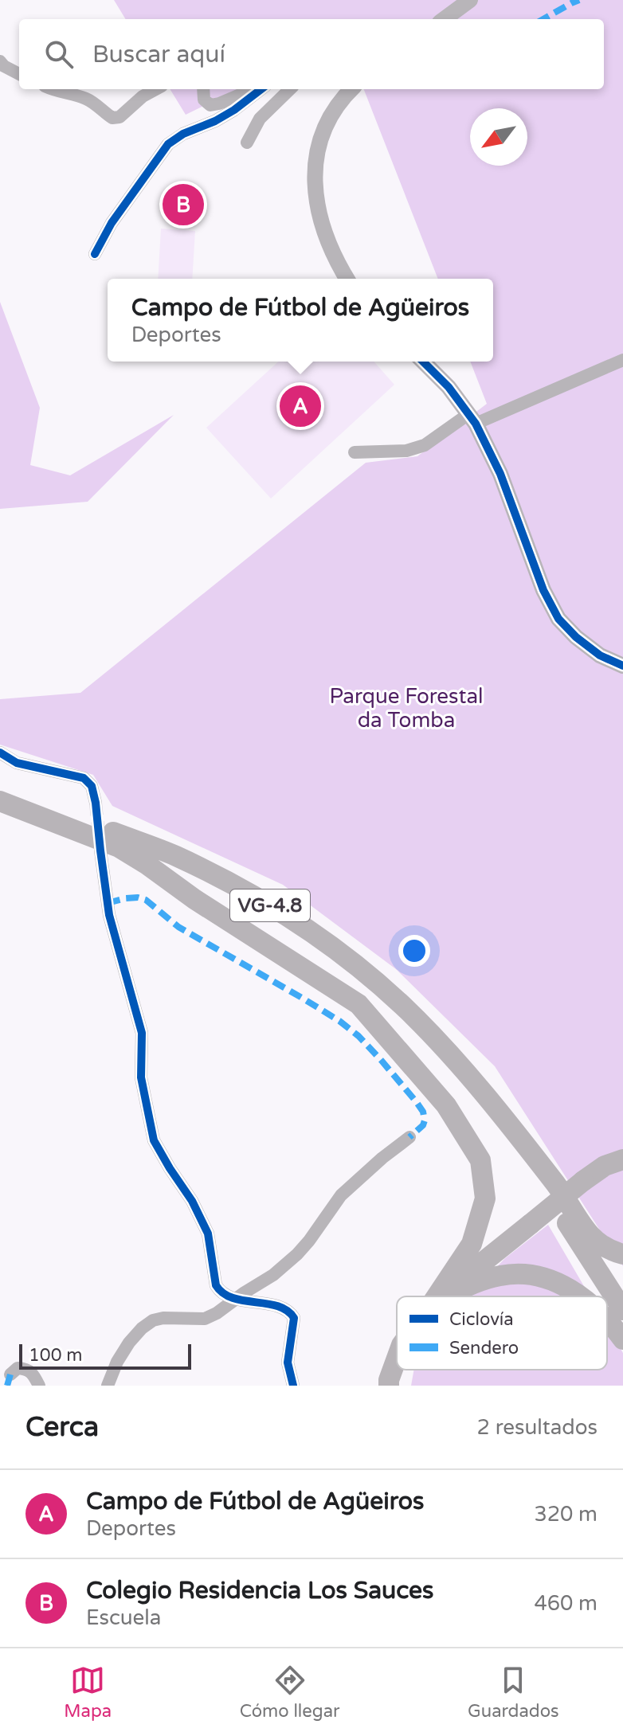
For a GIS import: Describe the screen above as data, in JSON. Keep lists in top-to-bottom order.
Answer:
{
  "streets": {
    "highway": ["VG-4.8"]
  },
  "parks": ["Parque Forestal da Tomba"],
  "legend": ["Ciclovía", "Sendero"],
  "scale_bar": "100 m",
  "north": "bottom left",
  "page": {
    "search": "Buscar aquí",
    "pins": ["B", "A"],
    "popup": ["Campo de Fútbol de Agüeiros", "Deportes"],
    "scale": "100 m",
    "heading": ["Cerca", "2 resultados"],
    "list": [
      {
        "mark": "A",
        "name": "Campo de Fútbol de Agüeiros",
        "note": "Deportes",
        "value": "320 m"
      },
      {
        "mark": "B",
        "name": "Colegio Residencia Los Sauces",
        "note": "Escuela",
        "value": "460 m"
      }
    ],
    "nav": ["Mapa", "Cómo llegar", "Guardados"]
  }
}
